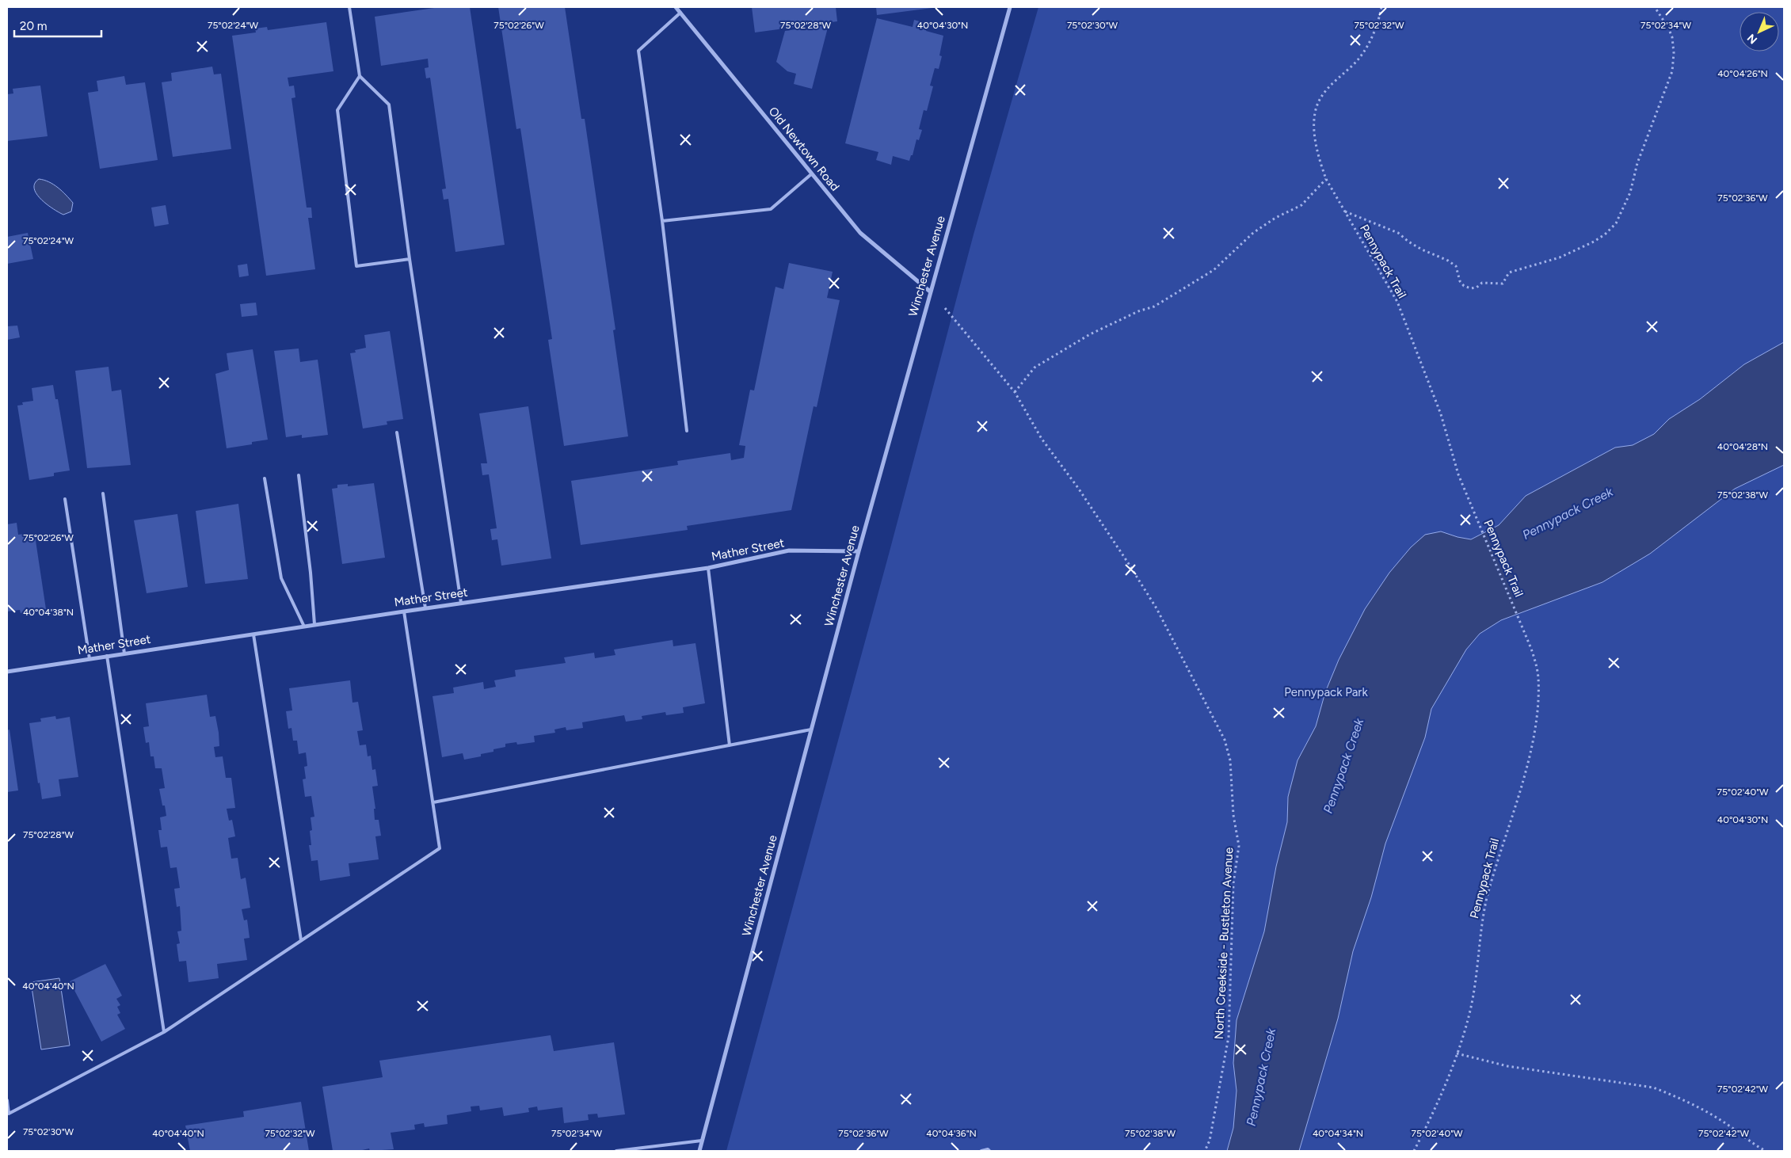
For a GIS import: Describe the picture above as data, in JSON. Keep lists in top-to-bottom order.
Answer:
{
  "streets": {
    "street": ["Old Newtown Road", "Winchester Avenue", "Mather Street"],
    "path": ["Pennypack Trail", "North Creekside - Bustleton Avenue"]
  },
  "crossings": [
    ["Old Newtown Road", "Winchester Avenue"],
    ["Old Newtown Road", "North Creekside - Bustleton Avenue"],
    ["Winchester Avenue", "Mather Street"],
    ["Winchester Avenue", "North Creekside - Bustleton Avenue"]
  ],
  "water": ["Pennypack Creek"],
  "parks": ["Pennypack Park"],
  "scale_bar": "20 m",
  "north": "bottom left",
  "coordinates": [
    "40°04'30\"N",
    "75°02'24\"W",
    "75°02'26\"W",
    "75°02'28\"W",
    "75°02'30\"W",
    "75°02'32\"W",
    "75°02'34\"W",
    "40°04'26\"N",
    "75°02'36\"W",
    "40°04'28\"N",
    "75°02'38\"W",
    "40°04'38\"N",
    "75°02'40\"W",
    "40°04'40\"N",
    "75°02'42\"W",
    "40°04'36\"N",
    "40°04'34\"N"
  ]
}
